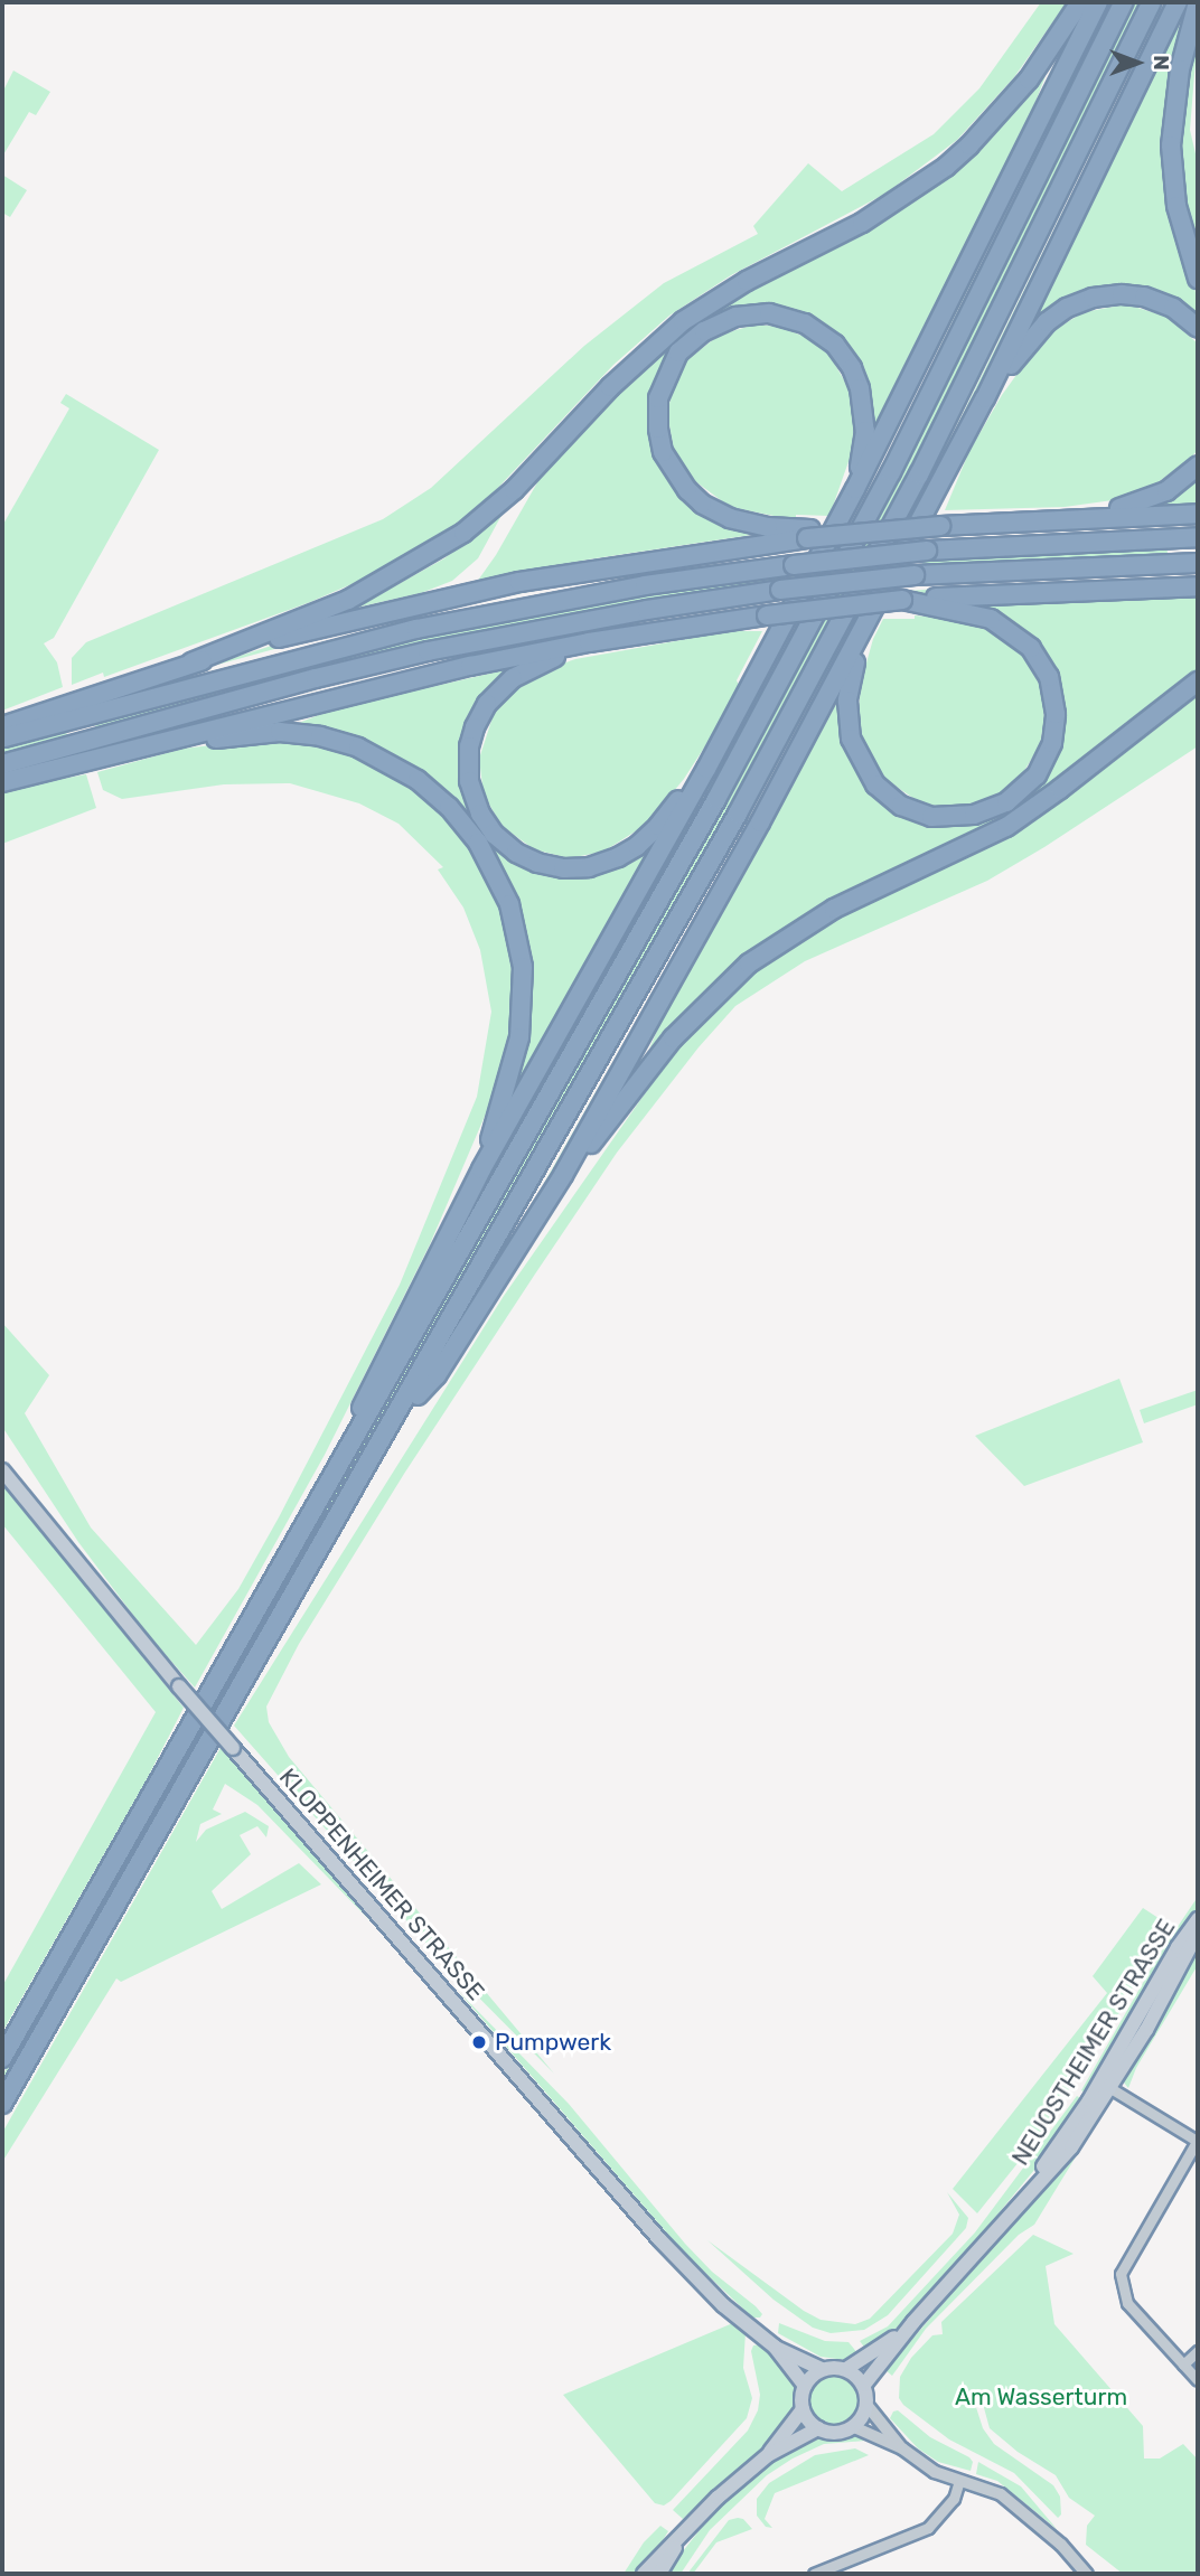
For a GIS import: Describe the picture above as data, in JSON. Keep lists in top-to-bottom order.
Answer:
{
  "streets": {
    "main road": ["KLOPPENHEIMER STRASSE", "NEUOSTHEIMER STRASSE"]
  },
  "crossings": [
    ["KLOPPENHEIMER STRASSE", "NEUOSTHEIMER STRASSE"]
  ],
  "parks": ["Am Wasserturm"],
  "places": ["Pumpwerk"],
  "north": "right"
}
